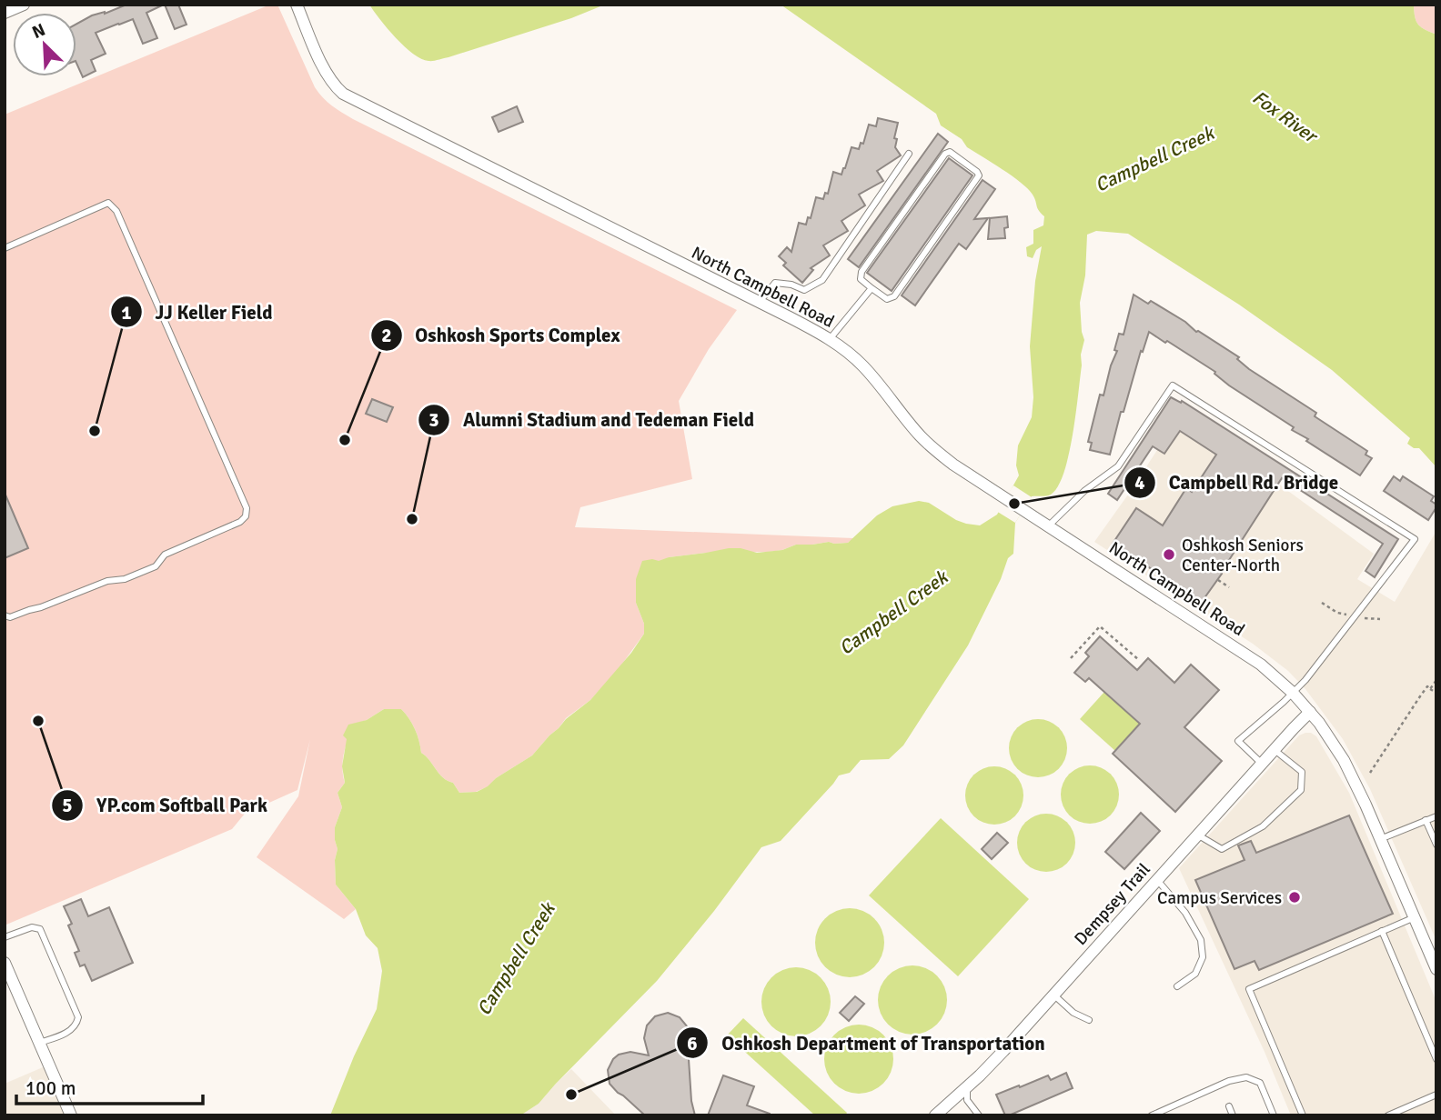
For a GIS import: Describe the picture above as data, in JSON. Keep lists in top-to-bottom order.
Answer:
{
  "streets": {
    "street": ["North Campbell Road", "Dempsey Trail"]
  },
  "crossings": [
    ["North Campbell Road", "Dempsey Trail"]
  ],
  "water": ["Fox River", "Campbell Creek"],
  "places": [
    "JJ Keller Field",
    "Oshkosh Sports Complex",
    "Campbell Rd. Bridge",
    "Alumni Stadium and Tedeman Field",
    "Oshkosh Seniors Center-North",
    "YP.com Softball Park",
    "Campus Services",
    "Oshkosh Department of Transportation"
  ],
  "scale_bar": "100 m",
  "north": "top left"
}
